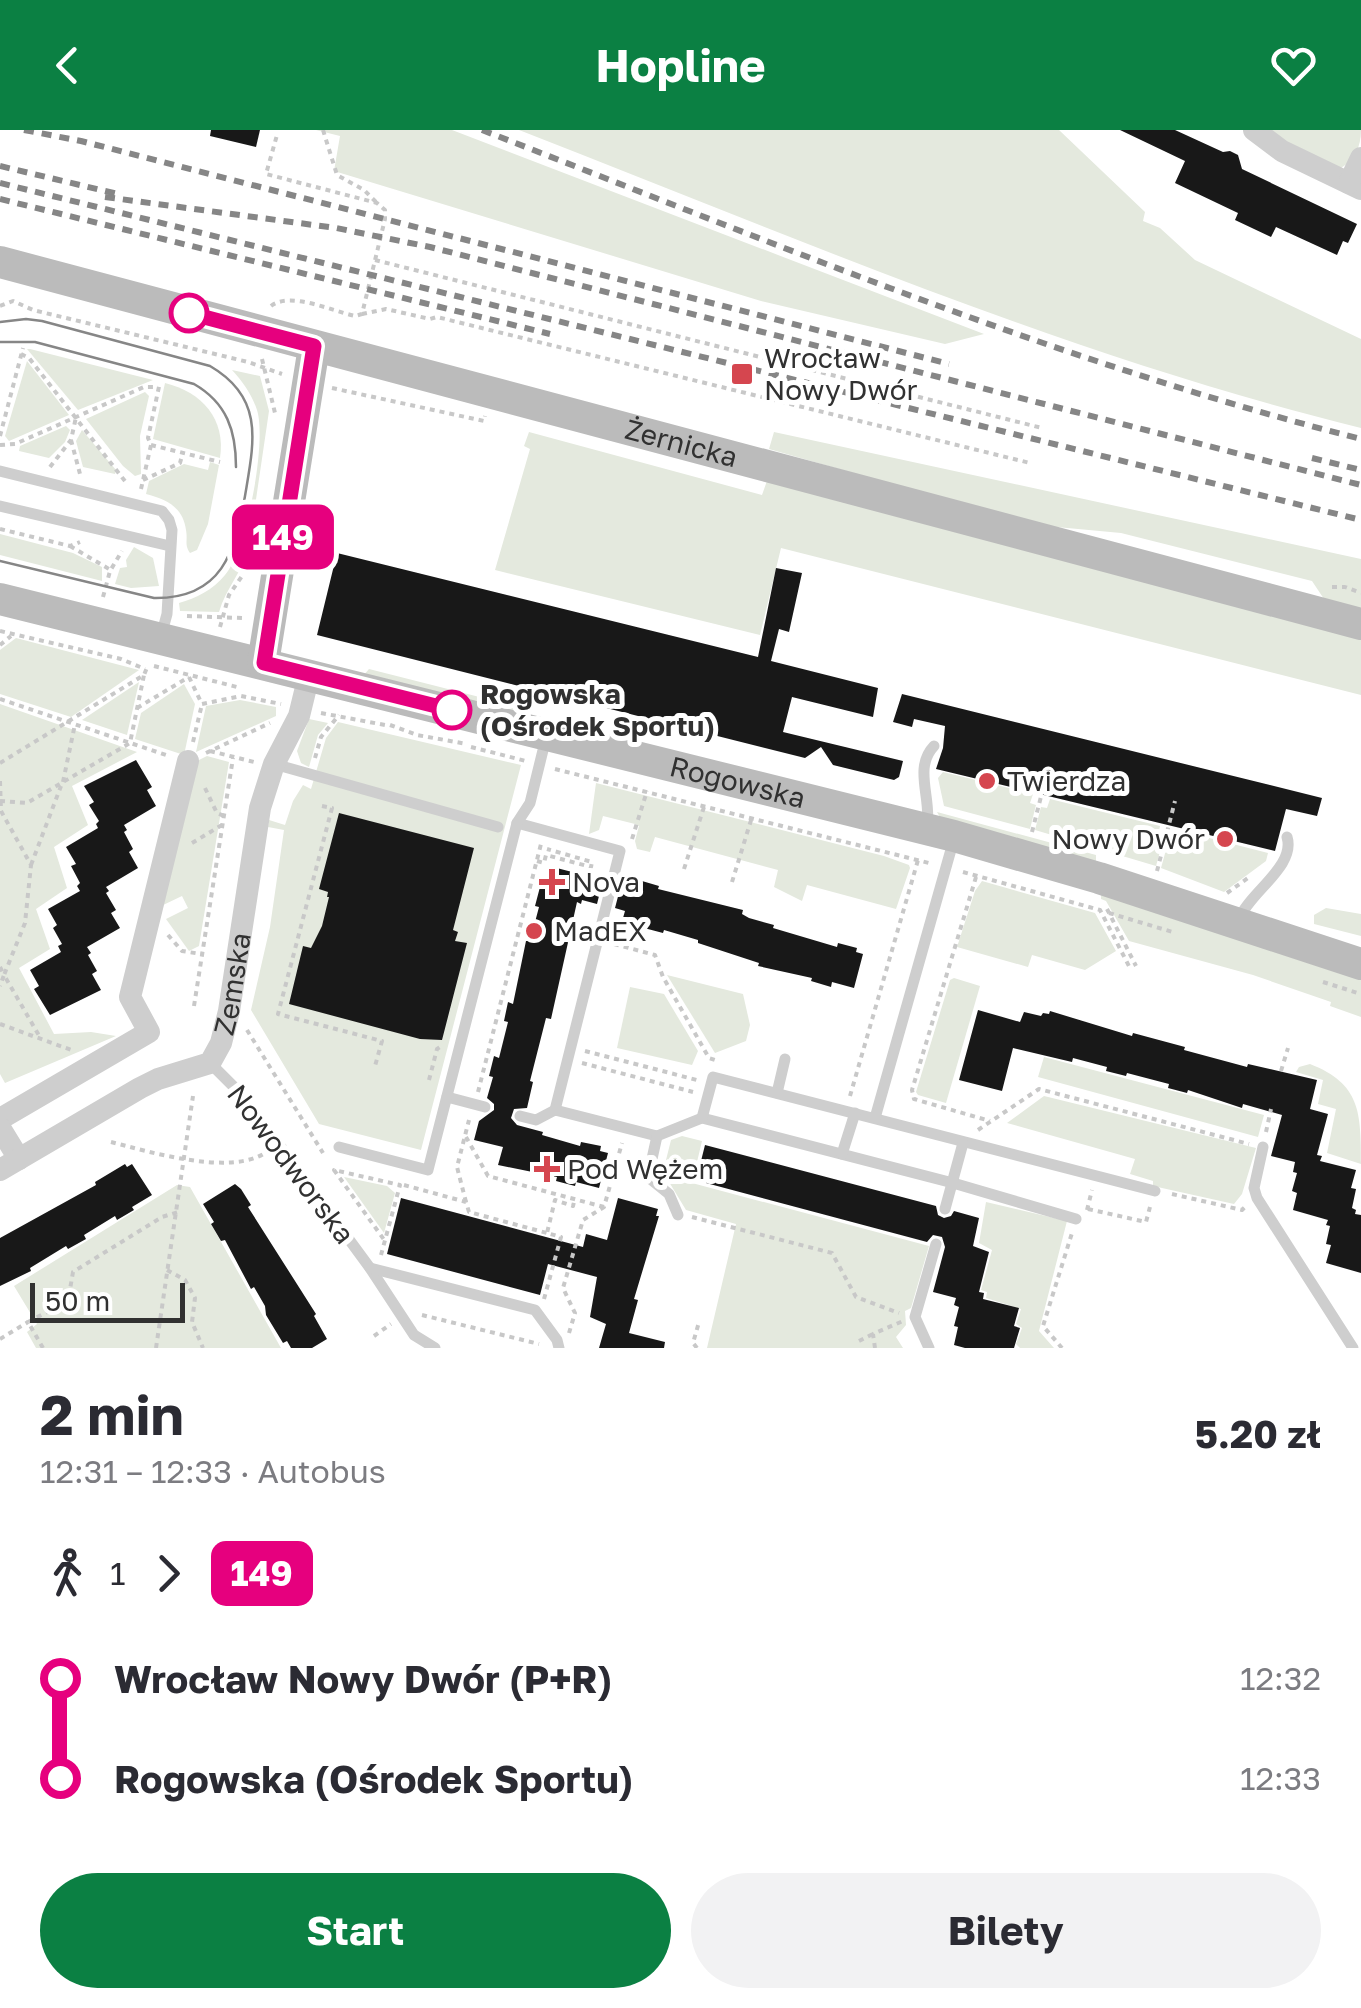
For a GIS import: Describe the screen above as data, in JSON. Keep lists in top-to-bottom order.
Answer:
{
  "streets": {
    "street": ["Żernicka", "Rogowska", "Zemska"],
    "lane": ["Nowodworska"]
  },
  "crossings": [
    ["Rogowska", "Zemska"],
    ["Zemska", "Nowodworska"]
  ],
  "places": {
    "transit": ["Wrocław Nowy Dwór"],
    "other": [
      "Rogowska (Ośrodek Sportu)",
      "Twierdza",
      "Nowy Dwór",
      "MadEX"
    ],
    "health": ["Nova", "Pod Wężem"]
  },
  "lines": ["bus line 149"],
  "scale_bar": "50 m",
  "page": {
    "header": "Hopline",
    "on_map": "149",
    "scale": "50 m",
    "heading": ["2 min", "12:31 – 12:33 · Autobus", "5.20 zł"],
    "legs": ["1", "149"],
    "list": [
      {
        "name": "Wrocław Nowy Dwór (P+R)",
        "value": "12:32"
      },
      {
        "name": "Rogowska (Ośrodek Sportu)",
        "value": "12:33"
      }
    ],
    "buttons": ["Start", "Bilety"]
  }
}
